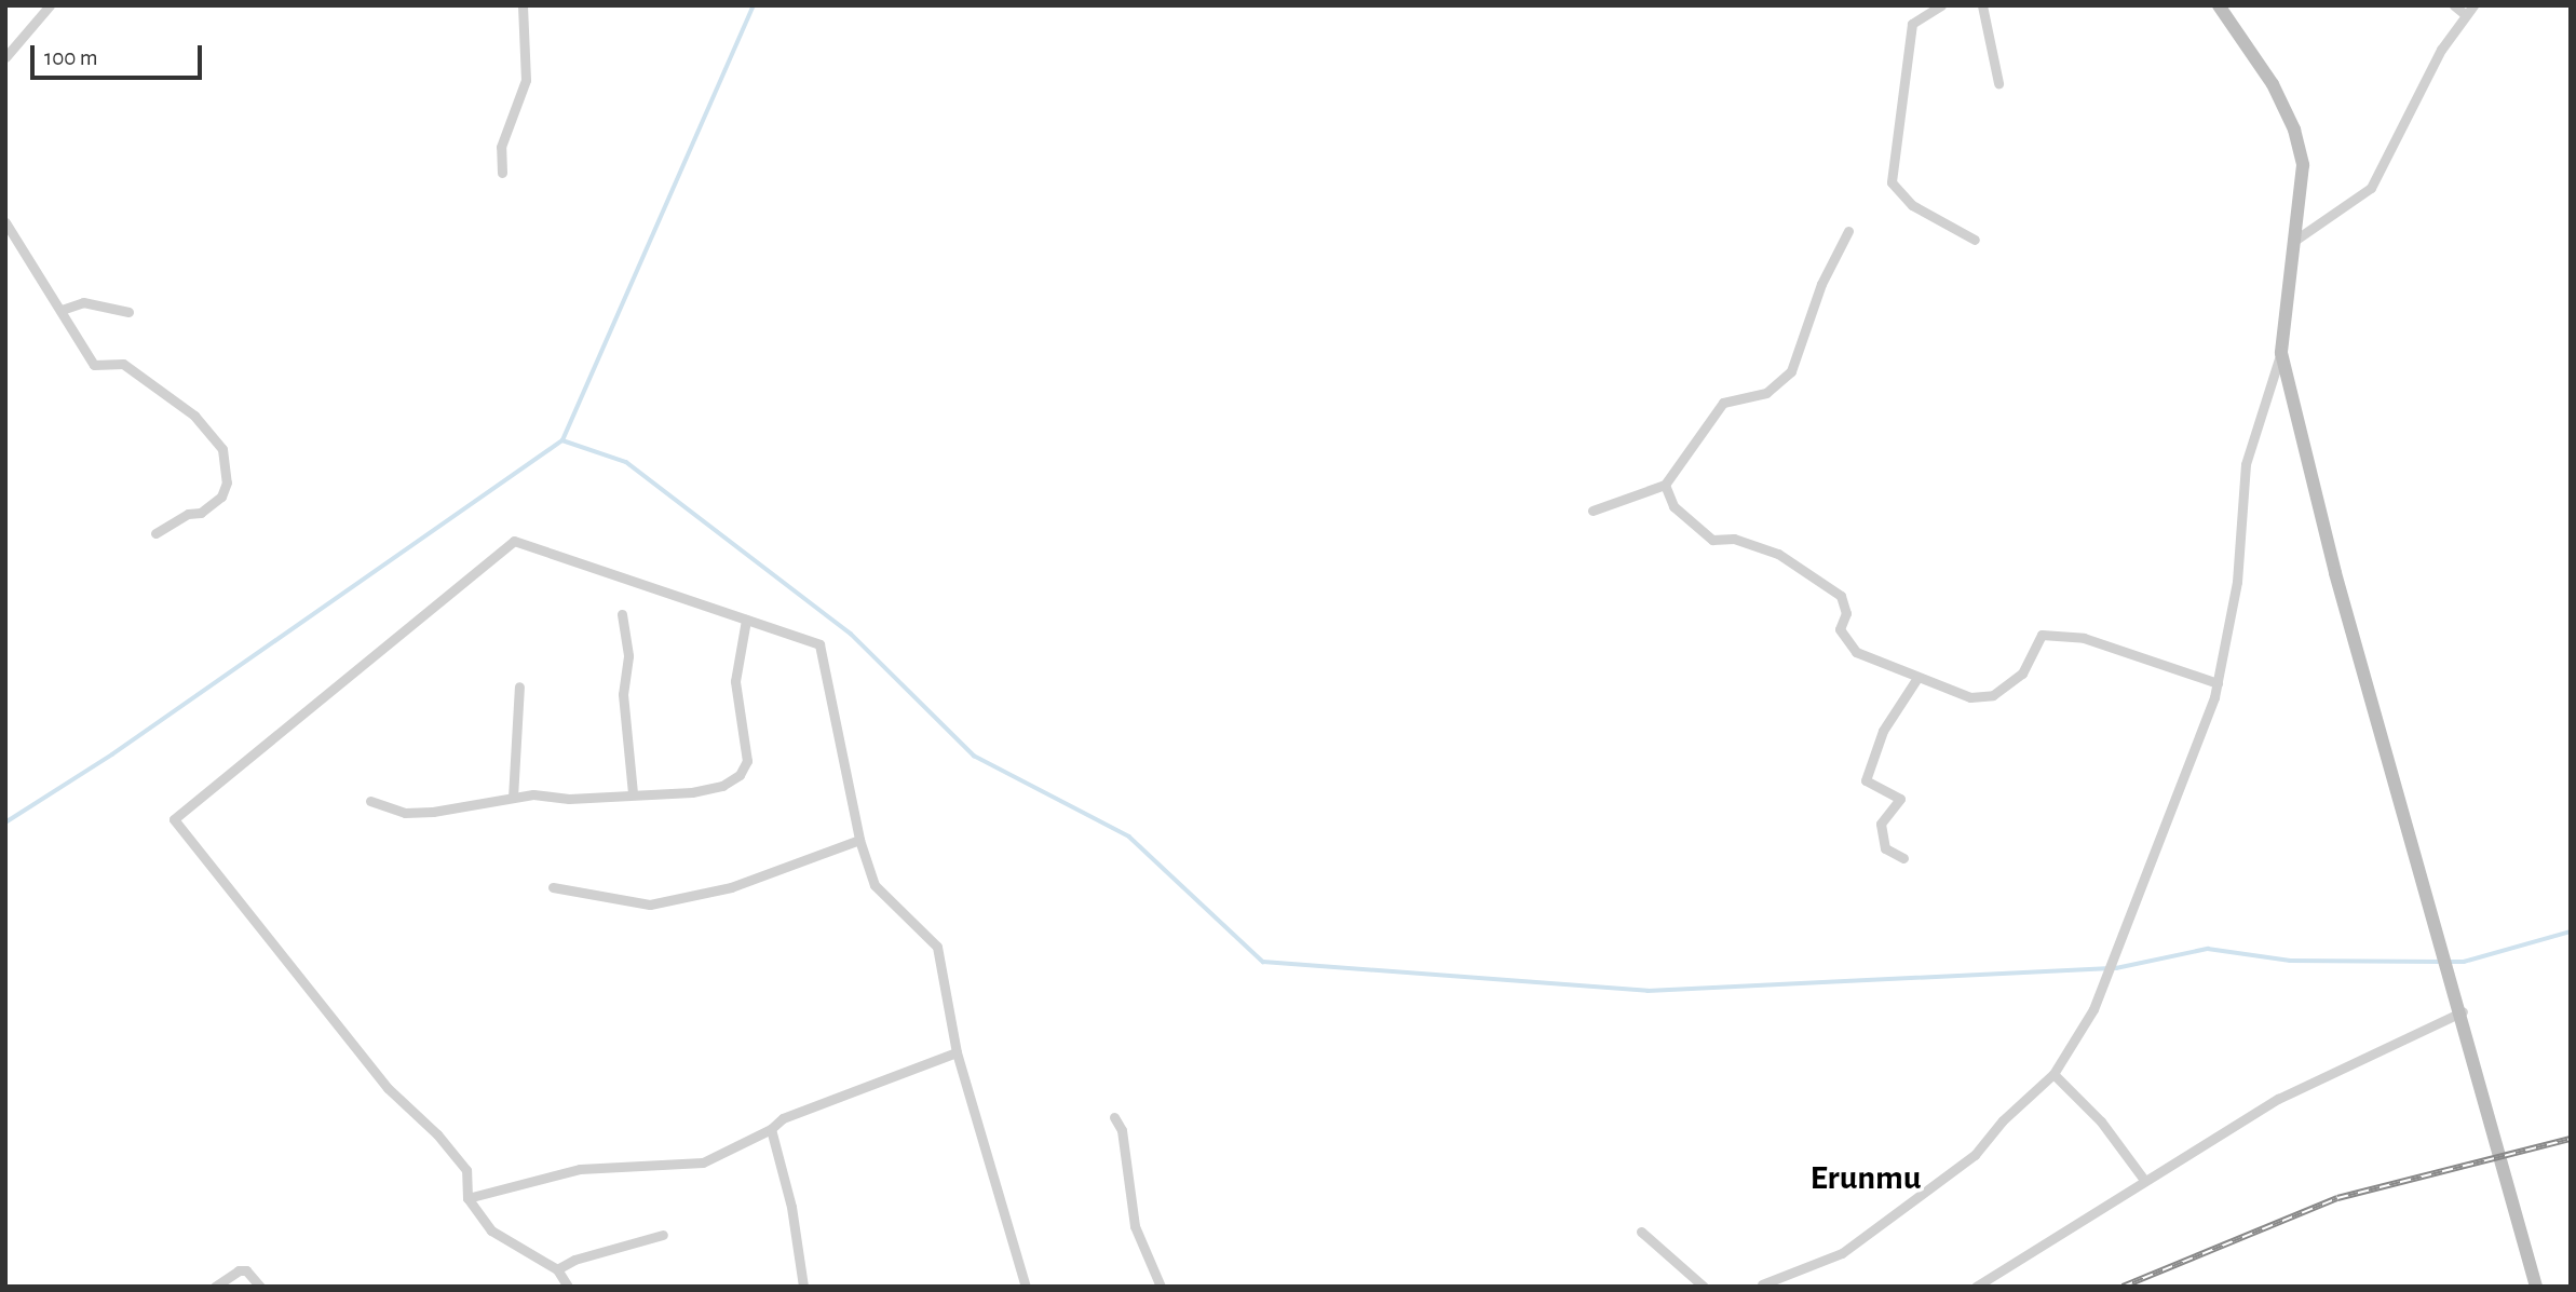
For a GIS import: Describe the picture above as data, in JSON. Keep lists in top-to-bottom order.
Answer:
{
  "districts": ["Erunmu"],
  "scale_bar": "100 m"
}
